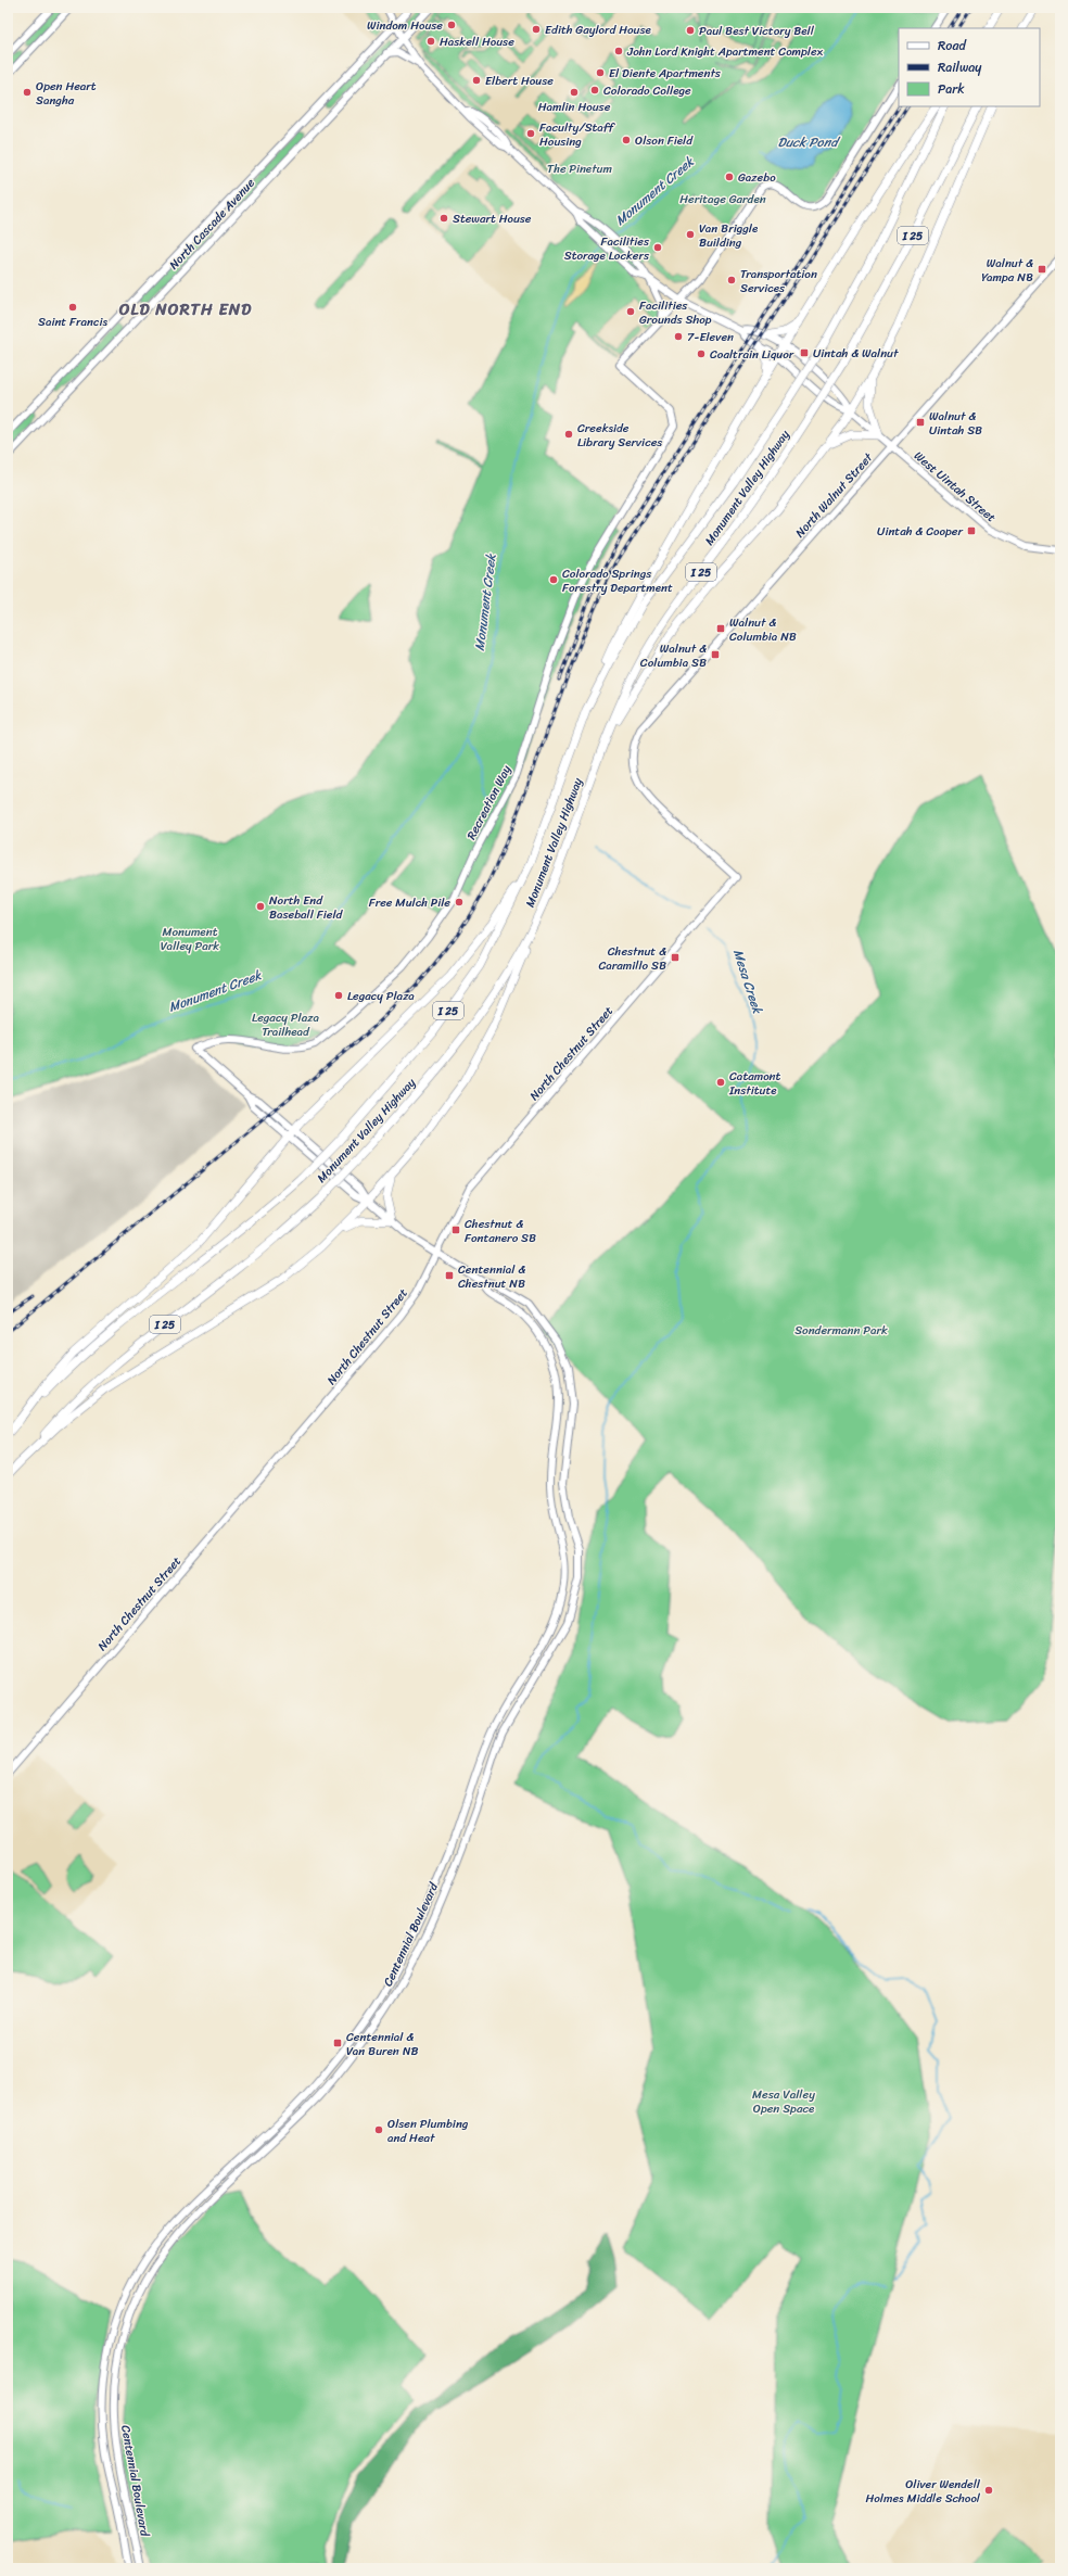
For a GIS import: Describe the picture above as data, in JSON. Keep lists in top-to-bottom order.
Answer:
{
  "streets": {
    "highway": ["I 25", "Monument Valley Highway"],
    "main road": [
      "North Cascade Avenue",
      "West Uintah Street",
      "North Walnut Street",
      "Recreation Way",
      "North Chestnut Street",
      "Centennial Boulevard"
    ]
  },
  "crossings": [
    ["North Cascade Avenue", "West Uintah Street"],
    ["West Uintah Street", "North Walnut Street"],
    ["North Walnut Street", "North Chestnut Street"],
    ["Recreation Way", "Centennial Boulevard"],
    ["North Chestnut Street", "Centennial Boulevard"]
  ],
  "districts": ["OLD NORTH END"],
  "water": ["Duck Pond", "Monument Creek", "Mesa Creek"],
  "parks": [
    "The Pinetum",
    "Heritage Garden",
    "Monument Valley Park",
    "Legacy Plaza Trailhead",
    "Sondermann Park",
    "Mesa Valley Open Space"
  ],
  "places": {
    "other": [
      "Windom House",
      "Edith Gaylord House",
      "Paul Best Victory Bell",
      "Haskell House",
      "John Lord Knight Apartment Complex",
      "El Diente Apartments",
      "Elbert House",
      "Colorado College",
      "Open Heart Sangha",
      "Hamlin House",
      "Faculty/Staff Housing",
      "Olson Field",
      "Gazebo",
      "Stewart House",
      "Van Briggle Building",
      "Facilities Storage Lockers",
      "Transportation Services",
      "Saint Francis",
      "Facilities Grounds Shop",
      "7-Eleven",
      "Coaltrain Liquor",
      "Creekside Library Services",
      "Colorado Springs Forestry Department",
      "Free Mulch Pile",
      "North End Baseball Field",
      "Legacy Plaza",
      "Catamont Institute",
      "Olsen Plumbing and Heat",
      "Oliver Wendell Holmes Middle School"
    ],
    "transit": [
      "Walnut & Yampa NB",
      "Uintah & Walnut",
      "Walnut & Uintah SB",
      "Uintah & Cooper",
      "Walnut & Columbia NB",
      "Walnut & Columbia SB",
      "Chestnut & Caramillo SB",
      "Chestnut & Fontanero SB",
      "Centennial & Chestnut NB",
      "Centennial & Van Buren NB"
    ]
  },
  "legend": ["Road", "Railway", "Park"]
}
